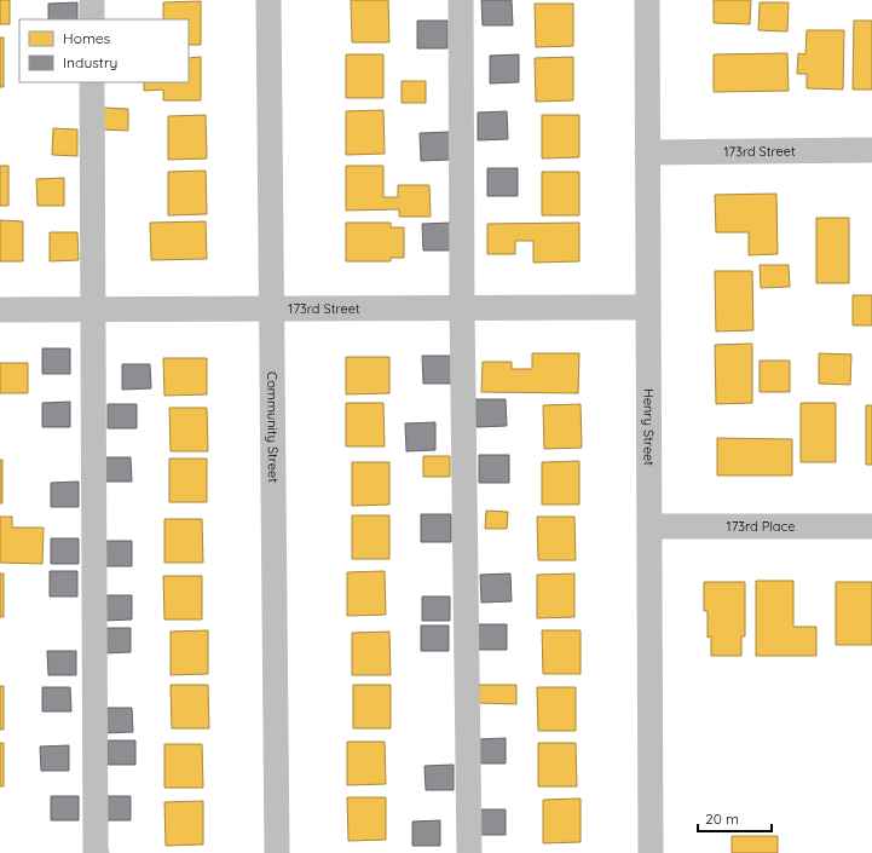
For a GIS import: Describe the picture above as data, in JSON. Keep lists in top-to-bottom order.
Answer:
{
  "streets": {
    "street": [
      "173rd Street",
      "Community Street",
      "Henry Street",
      "173rd Place"
    ]
  },
  "crossings": [
    ["173rd Street", "Community Street"],
    ["173rd Street", "Henry Street"],
    ["Henry Street", "173rd Place"]
  ],
  "legend": ["Homes", "Industry"],
  "scale_bar": "20 m"
}
